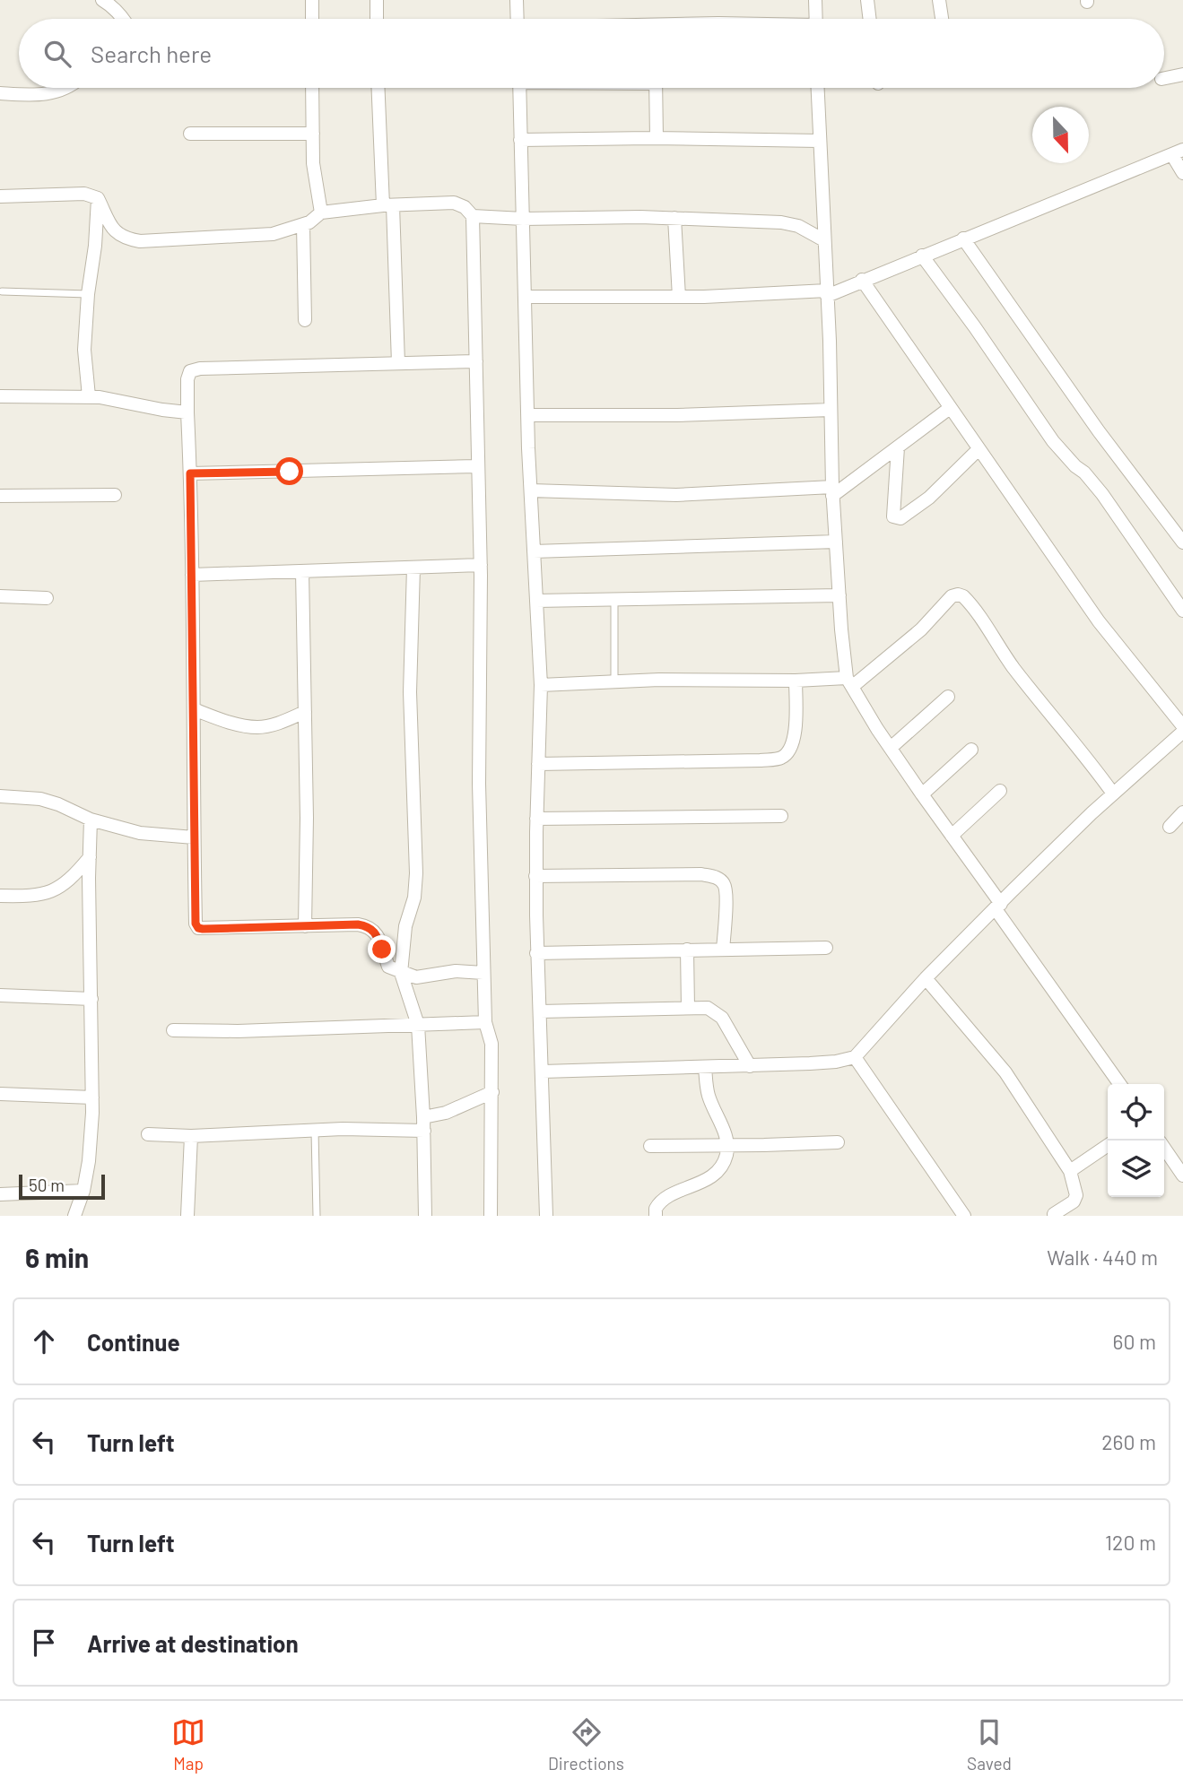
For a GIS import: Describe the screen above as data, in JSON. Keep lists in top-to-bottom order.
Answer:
{
  "scale_bar": "50 m",
  "north": "bottom",
  "page": {
    "search": "Search here",
    "scale": "50 m",
    "heading": ["6 min", "Walk · 440 m"],
    "list": [
      ["Continue", "60 m"],
      ["Turn left", "260 m"],
      ["Turn left", "120 m"],
      "Arrive at destination"
    ],
    "nav": ["Map", "Directions", "Saved"]
  }
}
